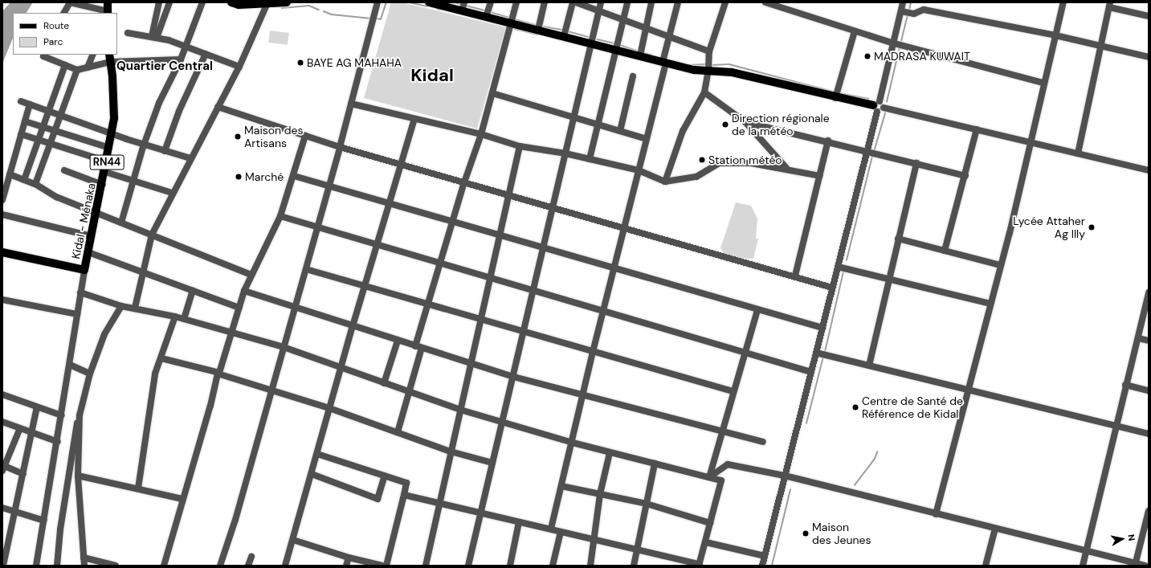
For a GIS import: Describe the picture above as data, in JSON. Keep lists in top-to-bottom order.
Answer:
{
  "streets": {
    "main road": ["RN44", "Kidal - Ménaka"]
  },
  "districts": ["Quartier Central", "Kidal"],
  "places": [
    "MADRASA KUWAIT",
    "BAYE AG MAHAHA",
    "Direction régionale de la météo",
    "Maison des Artisans",
    "Station météo",
    "Marché",
    "Lycée Attaher Ag Illy",
    "Centre de Santé de Référence de Kidal",
    "Maison des Jeunes"
  ],
  "legend": ["Route", "Parc"],
  "north": "right"
}
